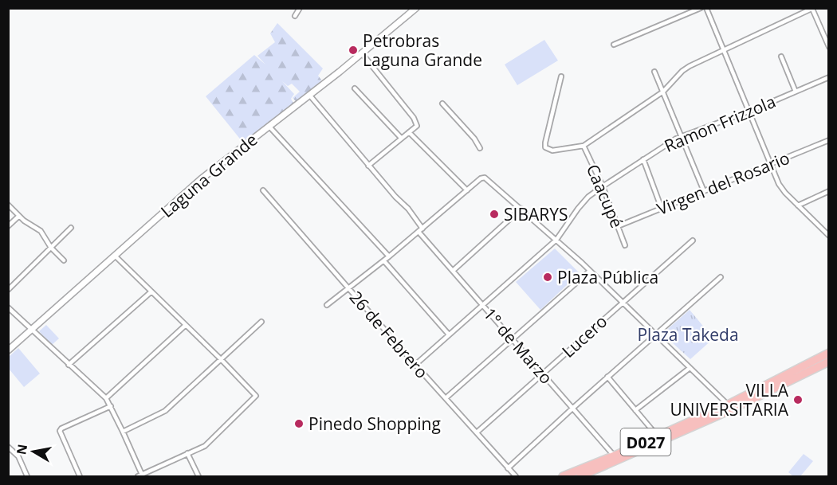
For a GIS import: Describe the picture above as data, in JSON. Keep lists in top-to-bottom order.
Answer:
{
  "streets": {
    "highway": ["D027"],
    "main road": ["Laguna Grande"],
    "street": [
      "Ramon Frizzola",
      "Virgen del Rosario",
      "Caacupé",
      "26 de Febrero",
      "Lucero",
      "1° de Marzo"
    ]
  },
  "crossings": [
    ["Ramon Frizzola", "Caacupé"],
    ["Ramon Frizzola", "26 de Febrero"],
    ["Ramon Frizzola", "1° de Marzo"],
    ["Virgen del Rosario", "Caacupé"],
    ["26 de Febrero", "Lucero"],
    ["Lucero", "1° de Marzo"],
    ["1° de Marzo", "D027"]
  ],
  "parks": ["Plaza Takeda"],
  "places": [
    "Petrobras Laguna Grande",
    "SIBARYS",
    "Plaza Pública",
    "VILLA UNIVERSITARIA",
    "Pinedo Shopping"
  ],
  "north": "left"
}
